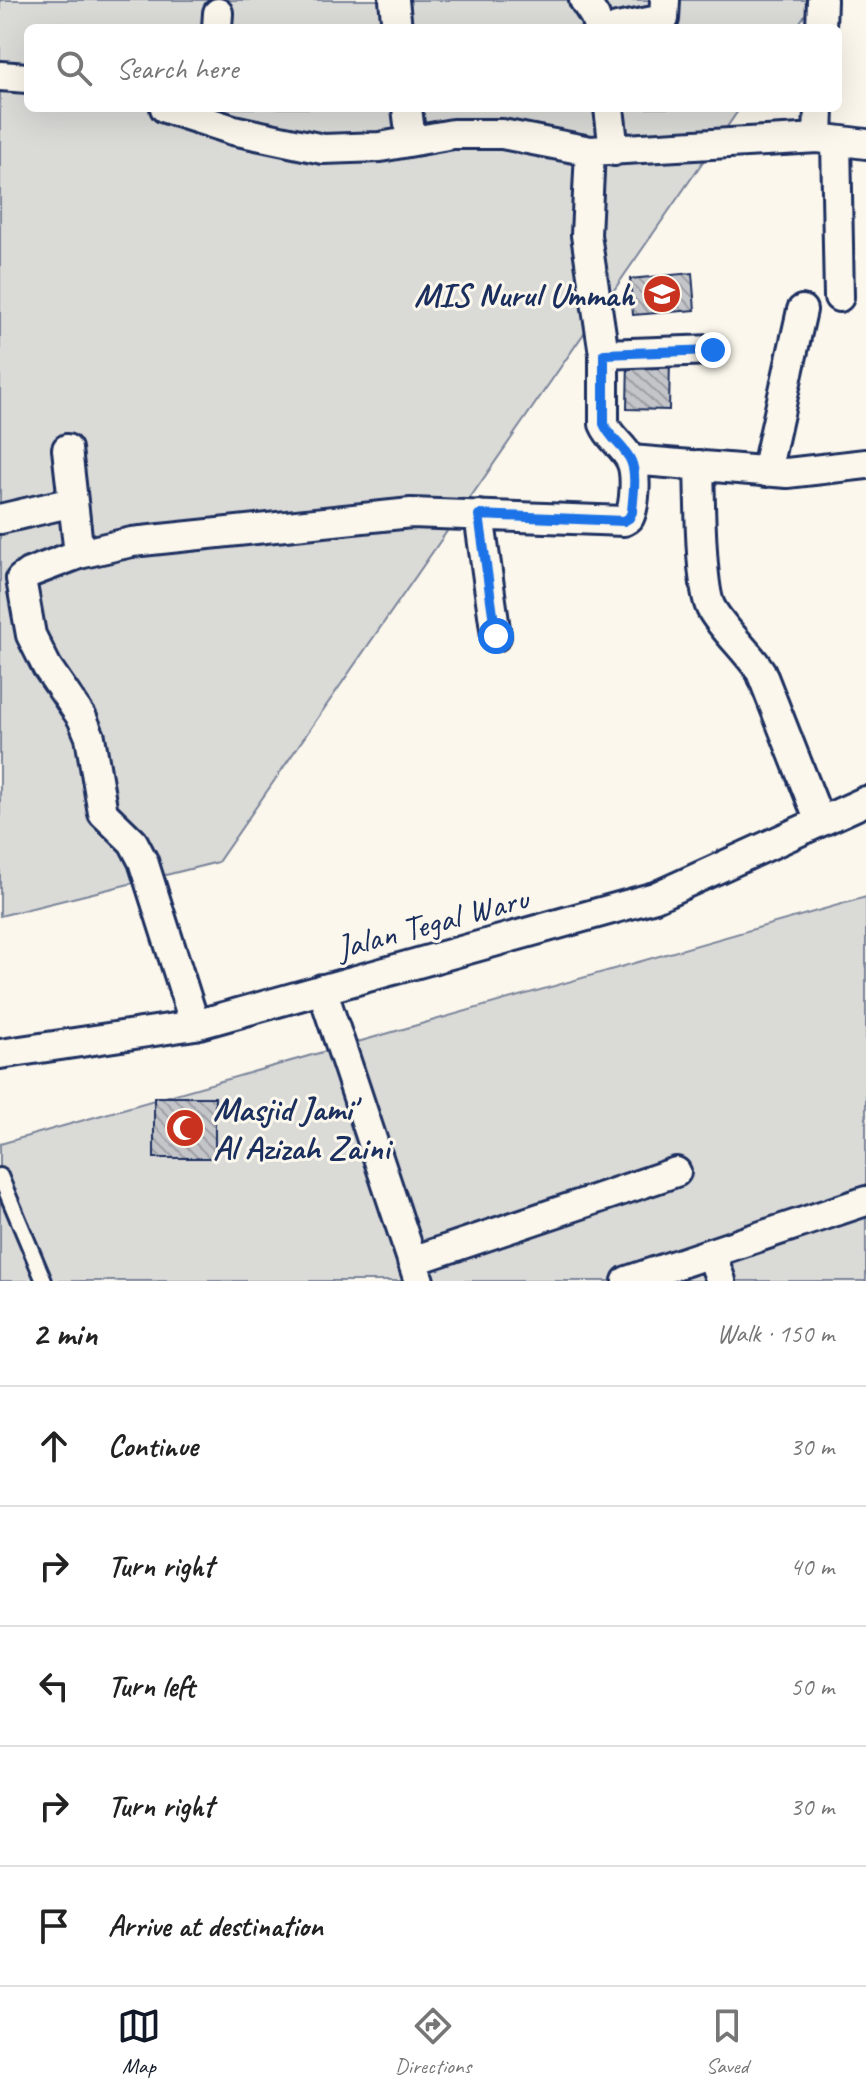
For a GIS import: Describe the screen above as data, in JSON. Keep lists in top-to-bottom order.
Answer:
{
  "streets": {
    "street": ["Jalan Tegal Waru"]
  },
  "places": {
    "school or university": ["MIS Nurul Ummah"],
    "mosque": ["Masjid Jami' Al Azizah Zaini"]
  },
  "page": {
    "search": "Search here",
    "heading": ["2 min", "Walk · 150 m"],
    "list": [
      ["Continue", "30 m"],
      ["Turn right", "40 m"],
      ["Turn left", "50 m"],
      ["Turn right", "30 m"],
      "Arrive at destination"
    ],
    "nav": ["Map", "Directions", "Saved"]
  }
}
